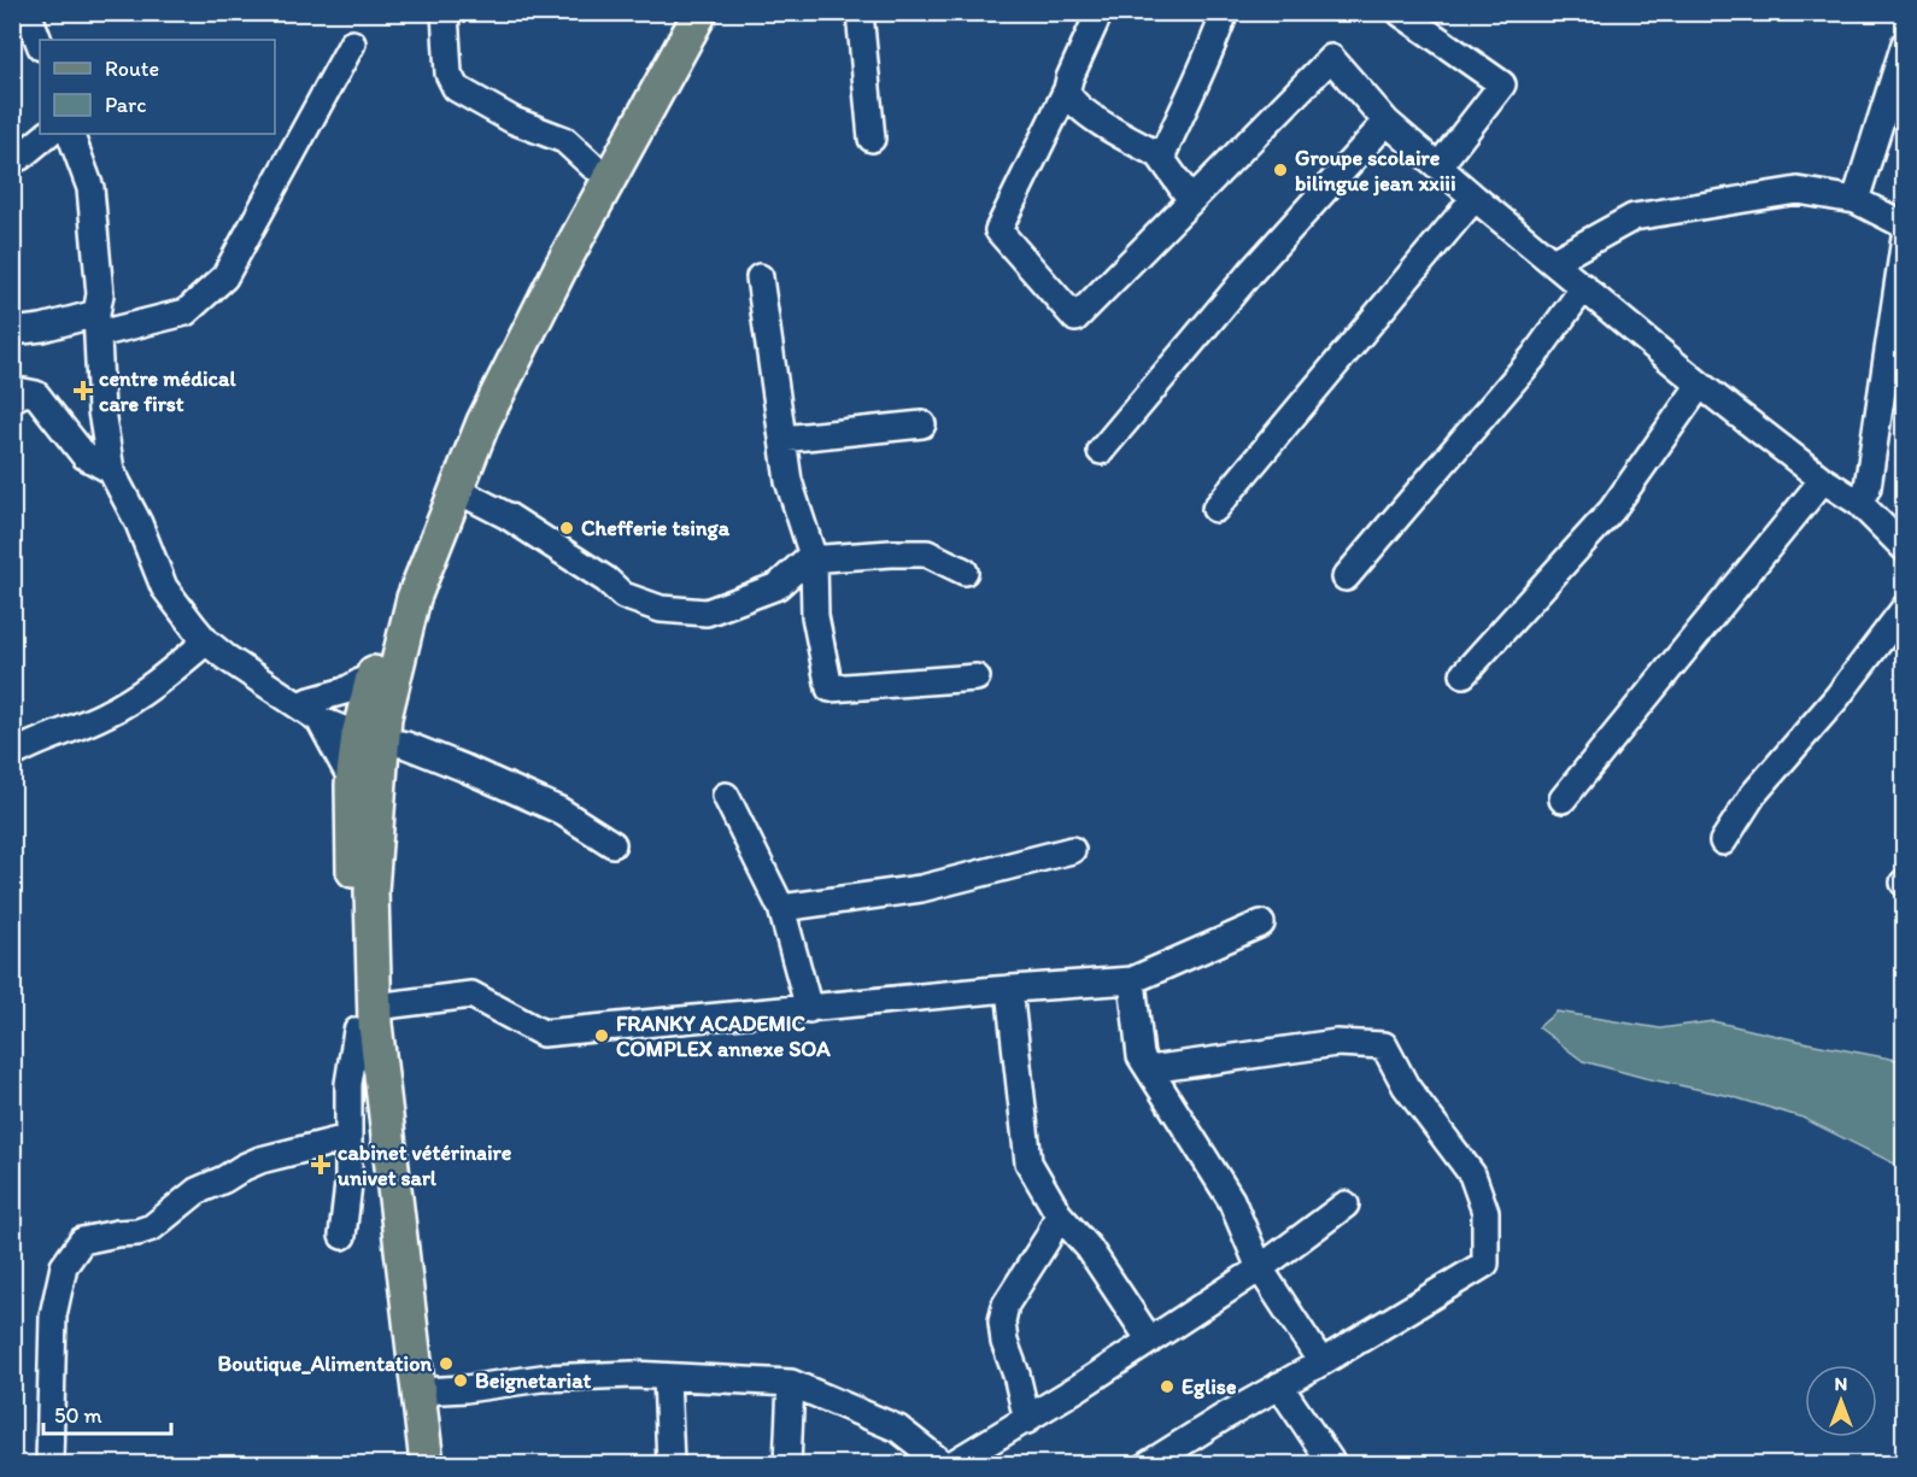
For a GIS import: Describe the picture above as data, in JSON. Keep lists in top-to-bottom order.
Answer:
{
  "places": {
    "other": [
      "Groupe scolaire bilingue jean xxiii",
      "Chefferie tsinga",
      "FRANKY ACADEMIC COMPLEX annexe SOA",
      "Boutique_Alimentation",
      "Beignetariat",
      "Eglise"
    ],
    "health": ["centre médical care first", "cabinet vétérinaire univet sarl"]
  },
  "legend": ["Route", "Parc"],
  "scale_bar": "50 m",
  "north": "top"
}
